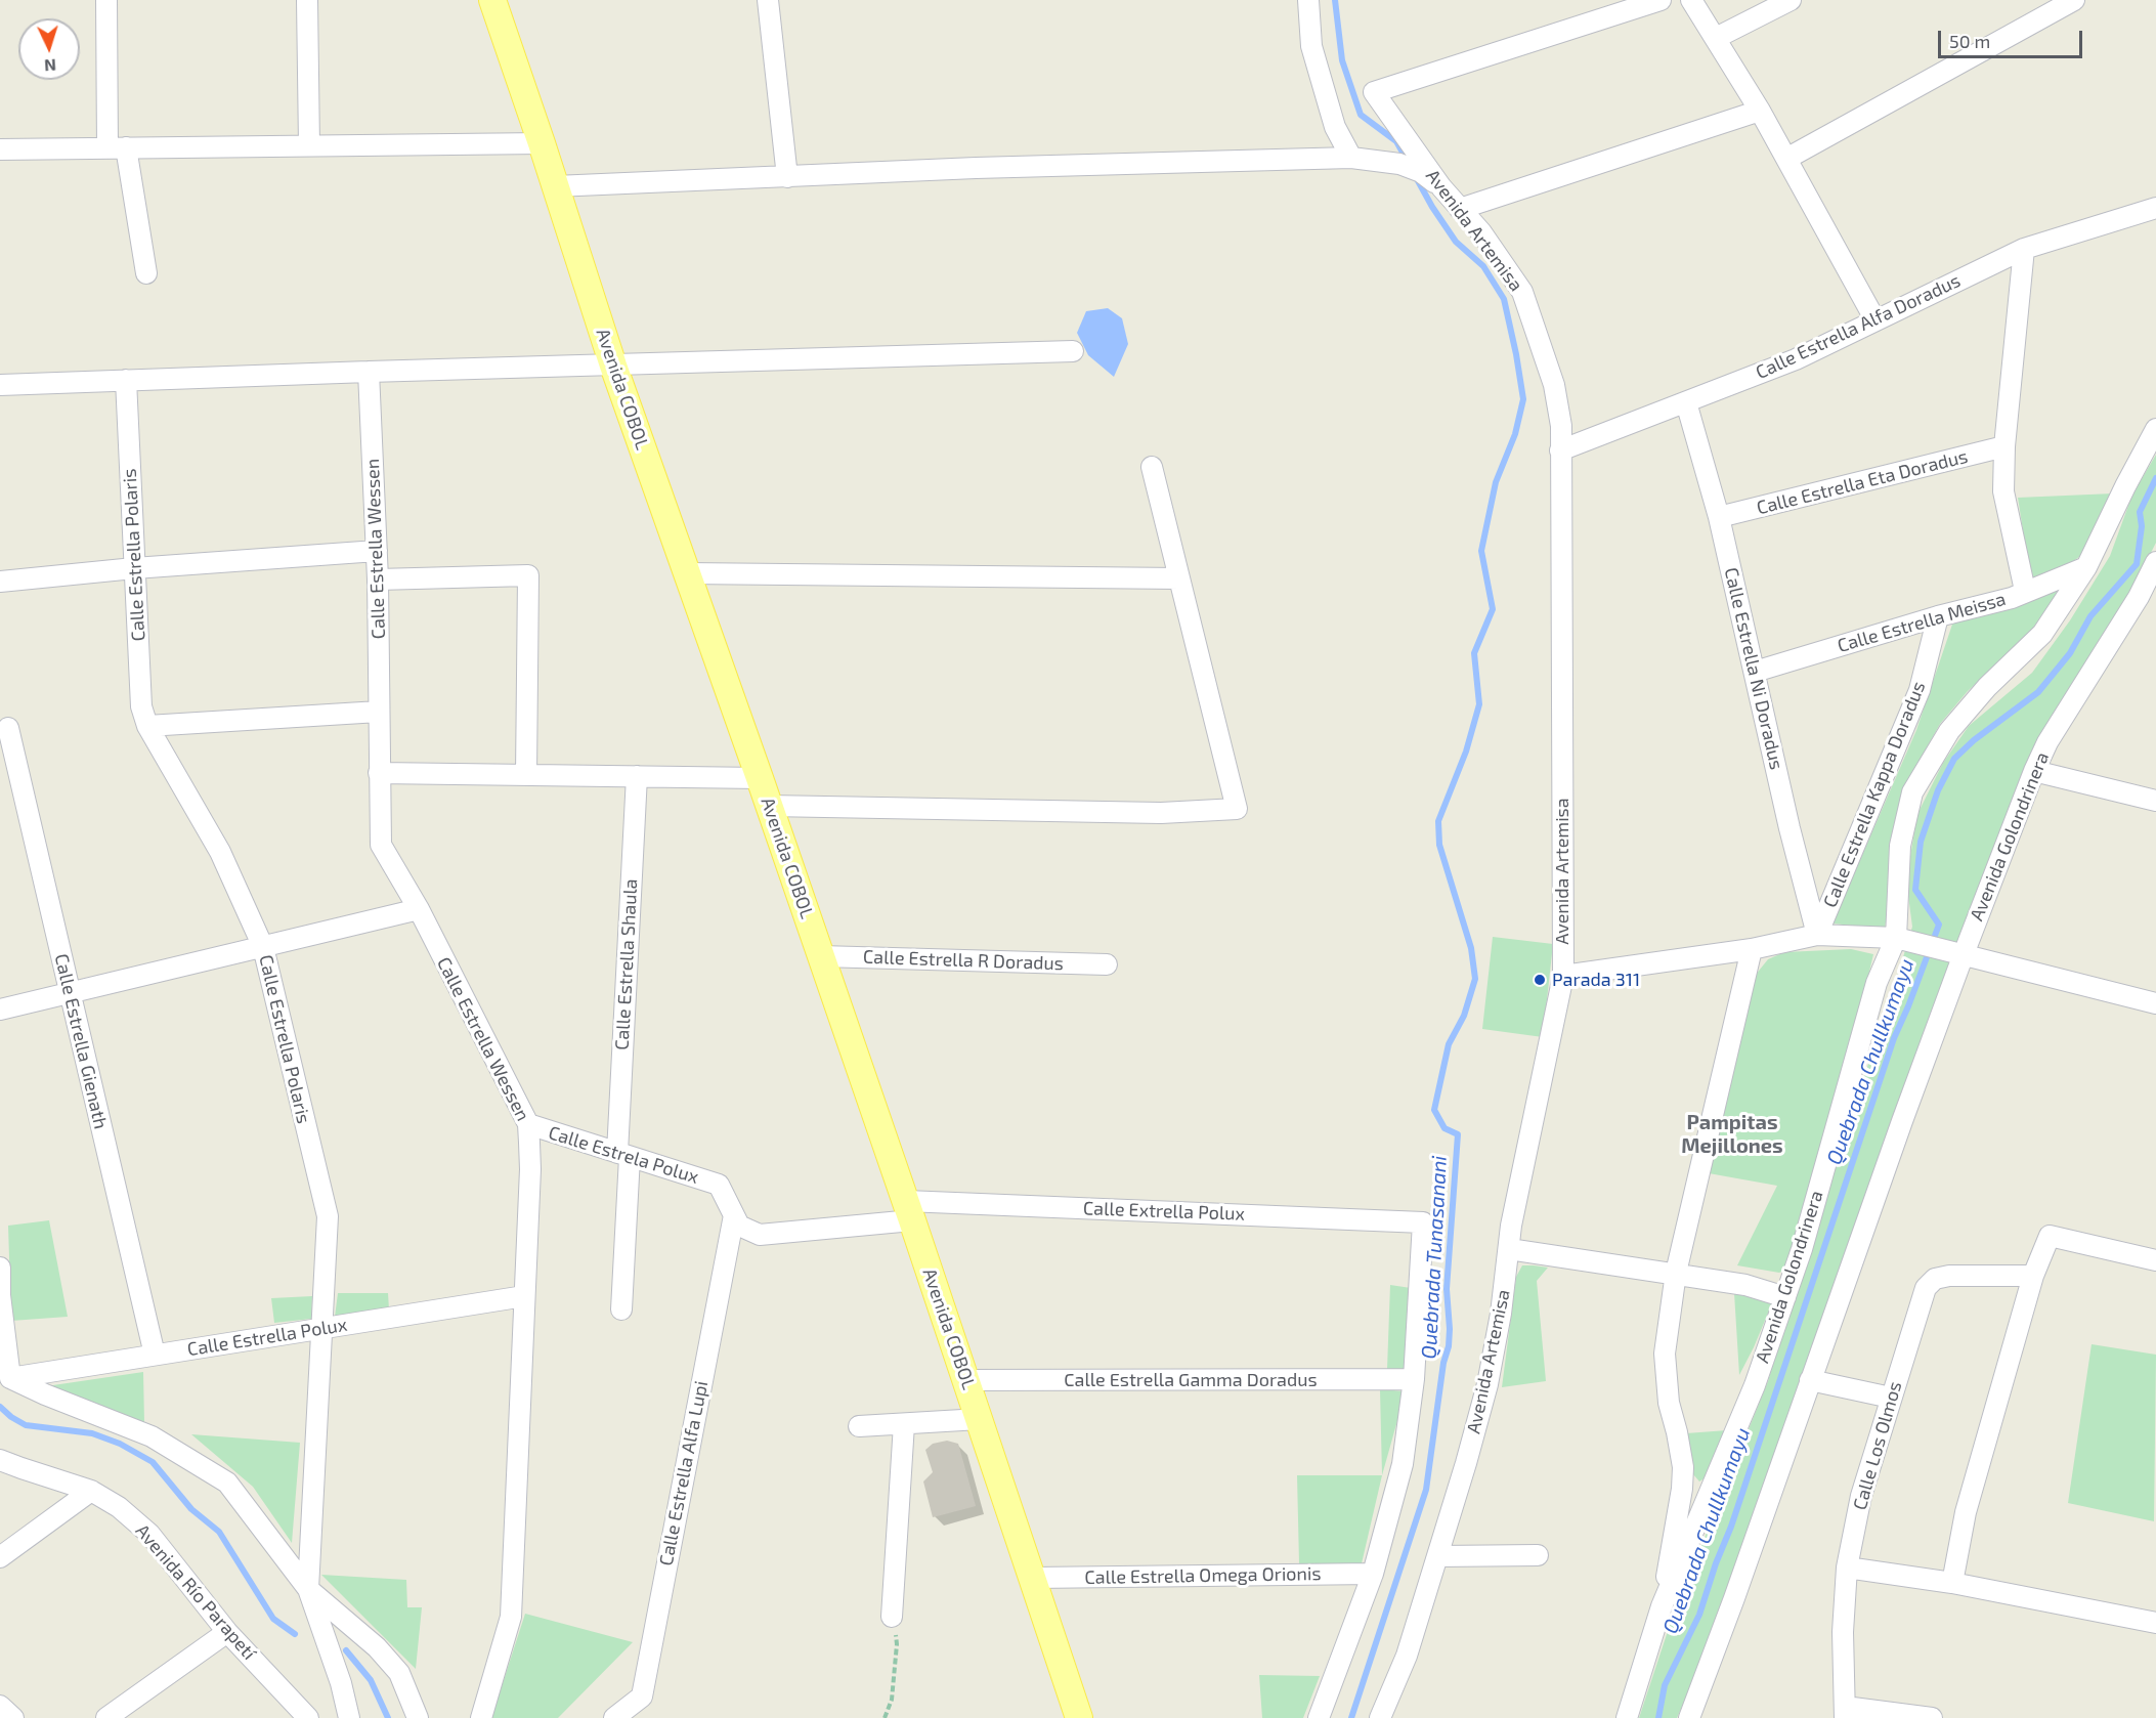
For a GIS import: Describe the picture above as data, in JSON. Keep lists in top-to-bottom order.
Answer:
{
  "streets": {
    "main road": ["Avenida COBOL"],
    "street": [
      "Avenida Artemisa",
      "Calle Estrella Alfa Doradus",
      "Calle Estrella Eta Doradus",
      "Calle Estrella Wessen",
      "Calle Estrella Polaris",
      "Calle Estrella Meissa",
      "Calle Estrella Ni Doradus",
      "Calle Estrella Kappa Doradus",
      "Avenida Golondrinera",
      "Calle Estrella R Doradus",
      "Calle Estrella Shaula",
      "Calle Estrella Gienath",
      "Calle Estrela Polux",
      "Calle Extrella Polux",
      "Calle Estrella Polux",
      "Calle Estrella Gamma Doradus",
      "Calle Los Olmos",
      "Calle Estrella Alfa Lupi",
      "Calle Estrella Omega Orionis",
      "Avenida Río Parapetí"
    ]
  },
  "crossings": [
    ["Avenida Artemisa", "Calle Estrella Alfa Doradus"],
    ["Calle Estrella Alfa Doradus", "Calle Estrella Ni Doradus"],
    ["Avenida COBOL", "Calle Estrella R Doradus"],
    ["Avenida COBOL", "Calle Estrela Polux"],
    ["Avenida COBOL", "Calle Extrella Polux"],
    ["Avenida COBOL", "Calle Estrella Gamma Doradus"],
    ["Avenida COBOL", "Calle Estrella Omega Orionis"],
    ["Calle Estrella Eta Doradus", "Calle Estrella Ni Doradus"],
    ["Calle Estrella Wessen", "Calle Estrela Polux"],
    ["Calle Estrella Wessen", "Calle Estrella Polux"],
    ["Calle Estrella Polaris", "Calle Estrella Polux"],
    ["Calle Estrella Meissa", "Calle Estrella Ni Doradus"],
    ["Calle Estrella Meissa", "Calle Estrella Kappa Doradus"],
    ["Calle Estrella Meissa", "Avenida Golondrinera"],
    ["Calle Estrella Ni Doradus", "Calle Estrella Kappa Doradus"],
    ["Calle Estrella Shaula", "Calle Estrela Polux"],
    ["Calle Estrella Gienath", "Calle Estrella Polux"],
    ["Calle Estrela Polux", "Calle Extrella Polux"],
    ["Calle Estrela Polux", "Calle Estrella Alfa Lupi"],
    ["Calle Extrella Polux", "Calle Estrella Gamma Doradus"]
  ],
  "districts": ["Pampitas Mejillones"],
  "water": ["Quebrada Chullkumayu", "Quebrada Tunasanani"],
  "places": ["Parada 311"],
  "scale_bar": "50 m",
  "north": "bottom"
}
